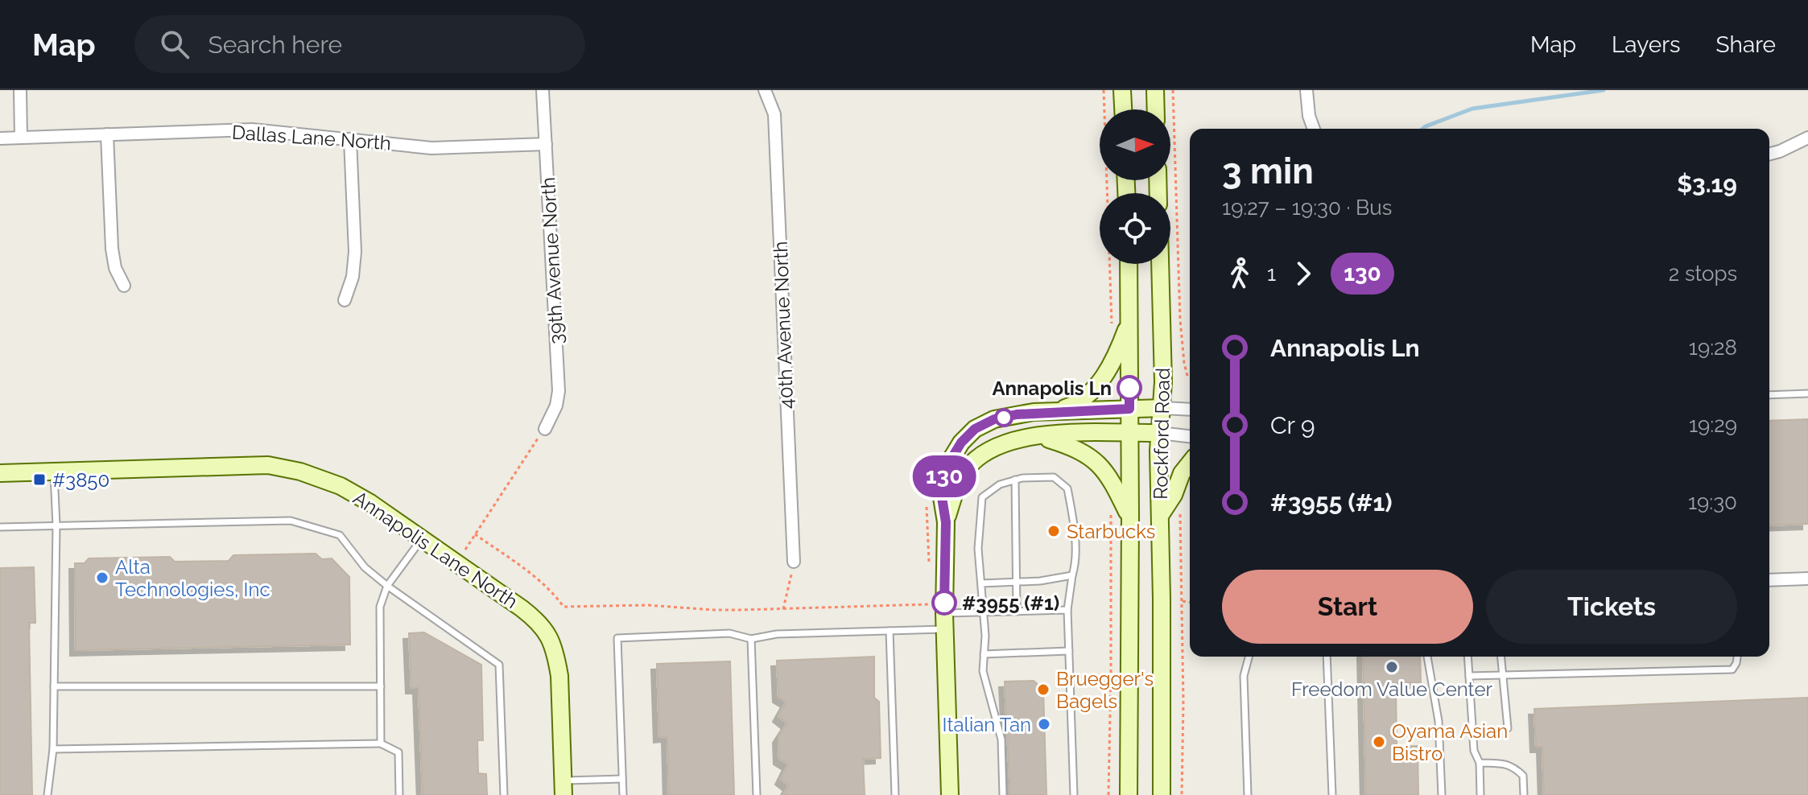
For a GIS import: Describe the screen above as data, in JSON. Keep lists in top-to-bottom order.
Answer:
{
  "streets": {
    "main road": ["Rockford Road", "Annapolis Lane North"],
    "street": ["Dallas Lane North", "39th Avenue North", "40th Avenue North"]
  },
  "crossings": [
    ["Dallas Lane North", "39th Avenue North"]
  ],
  "places": {
    "other": [
      "Annapolis Ln",
      "Starbucks",
      "Alta Technologies, Inc",
      "#3955 (#1)",
      "Freedom Value Center",
      "Bruegger's Bagels",
      "Italian Tan",
      "Oyama Asian Bistro"
    ],
    "transit": ["#3850"]
  },
  "lines": ["bus line 130"],
  "north": "right",
  "page": {
    "header": "Map",
    "search": "Search here",
    "nav": ["Map", "Layers", "Share"],
    "on_map": "130",
    "heading": ["3 min", "19:27 – 19:30 · Bus", "$3.19"],
    "legs": ["1", "130", "2 stops"],
    "list": [
      {
        "name": "Annapolis Ln",
        "value": "19:28"
      },
      {
        "name": "Cr 9",
        "value": "19:29"
      },
      {
        "name": "#3955 (#1)",
        "value": "19:30"
      }
    ],
    "buttons": ["Start", "Tickets"]
  }
}
